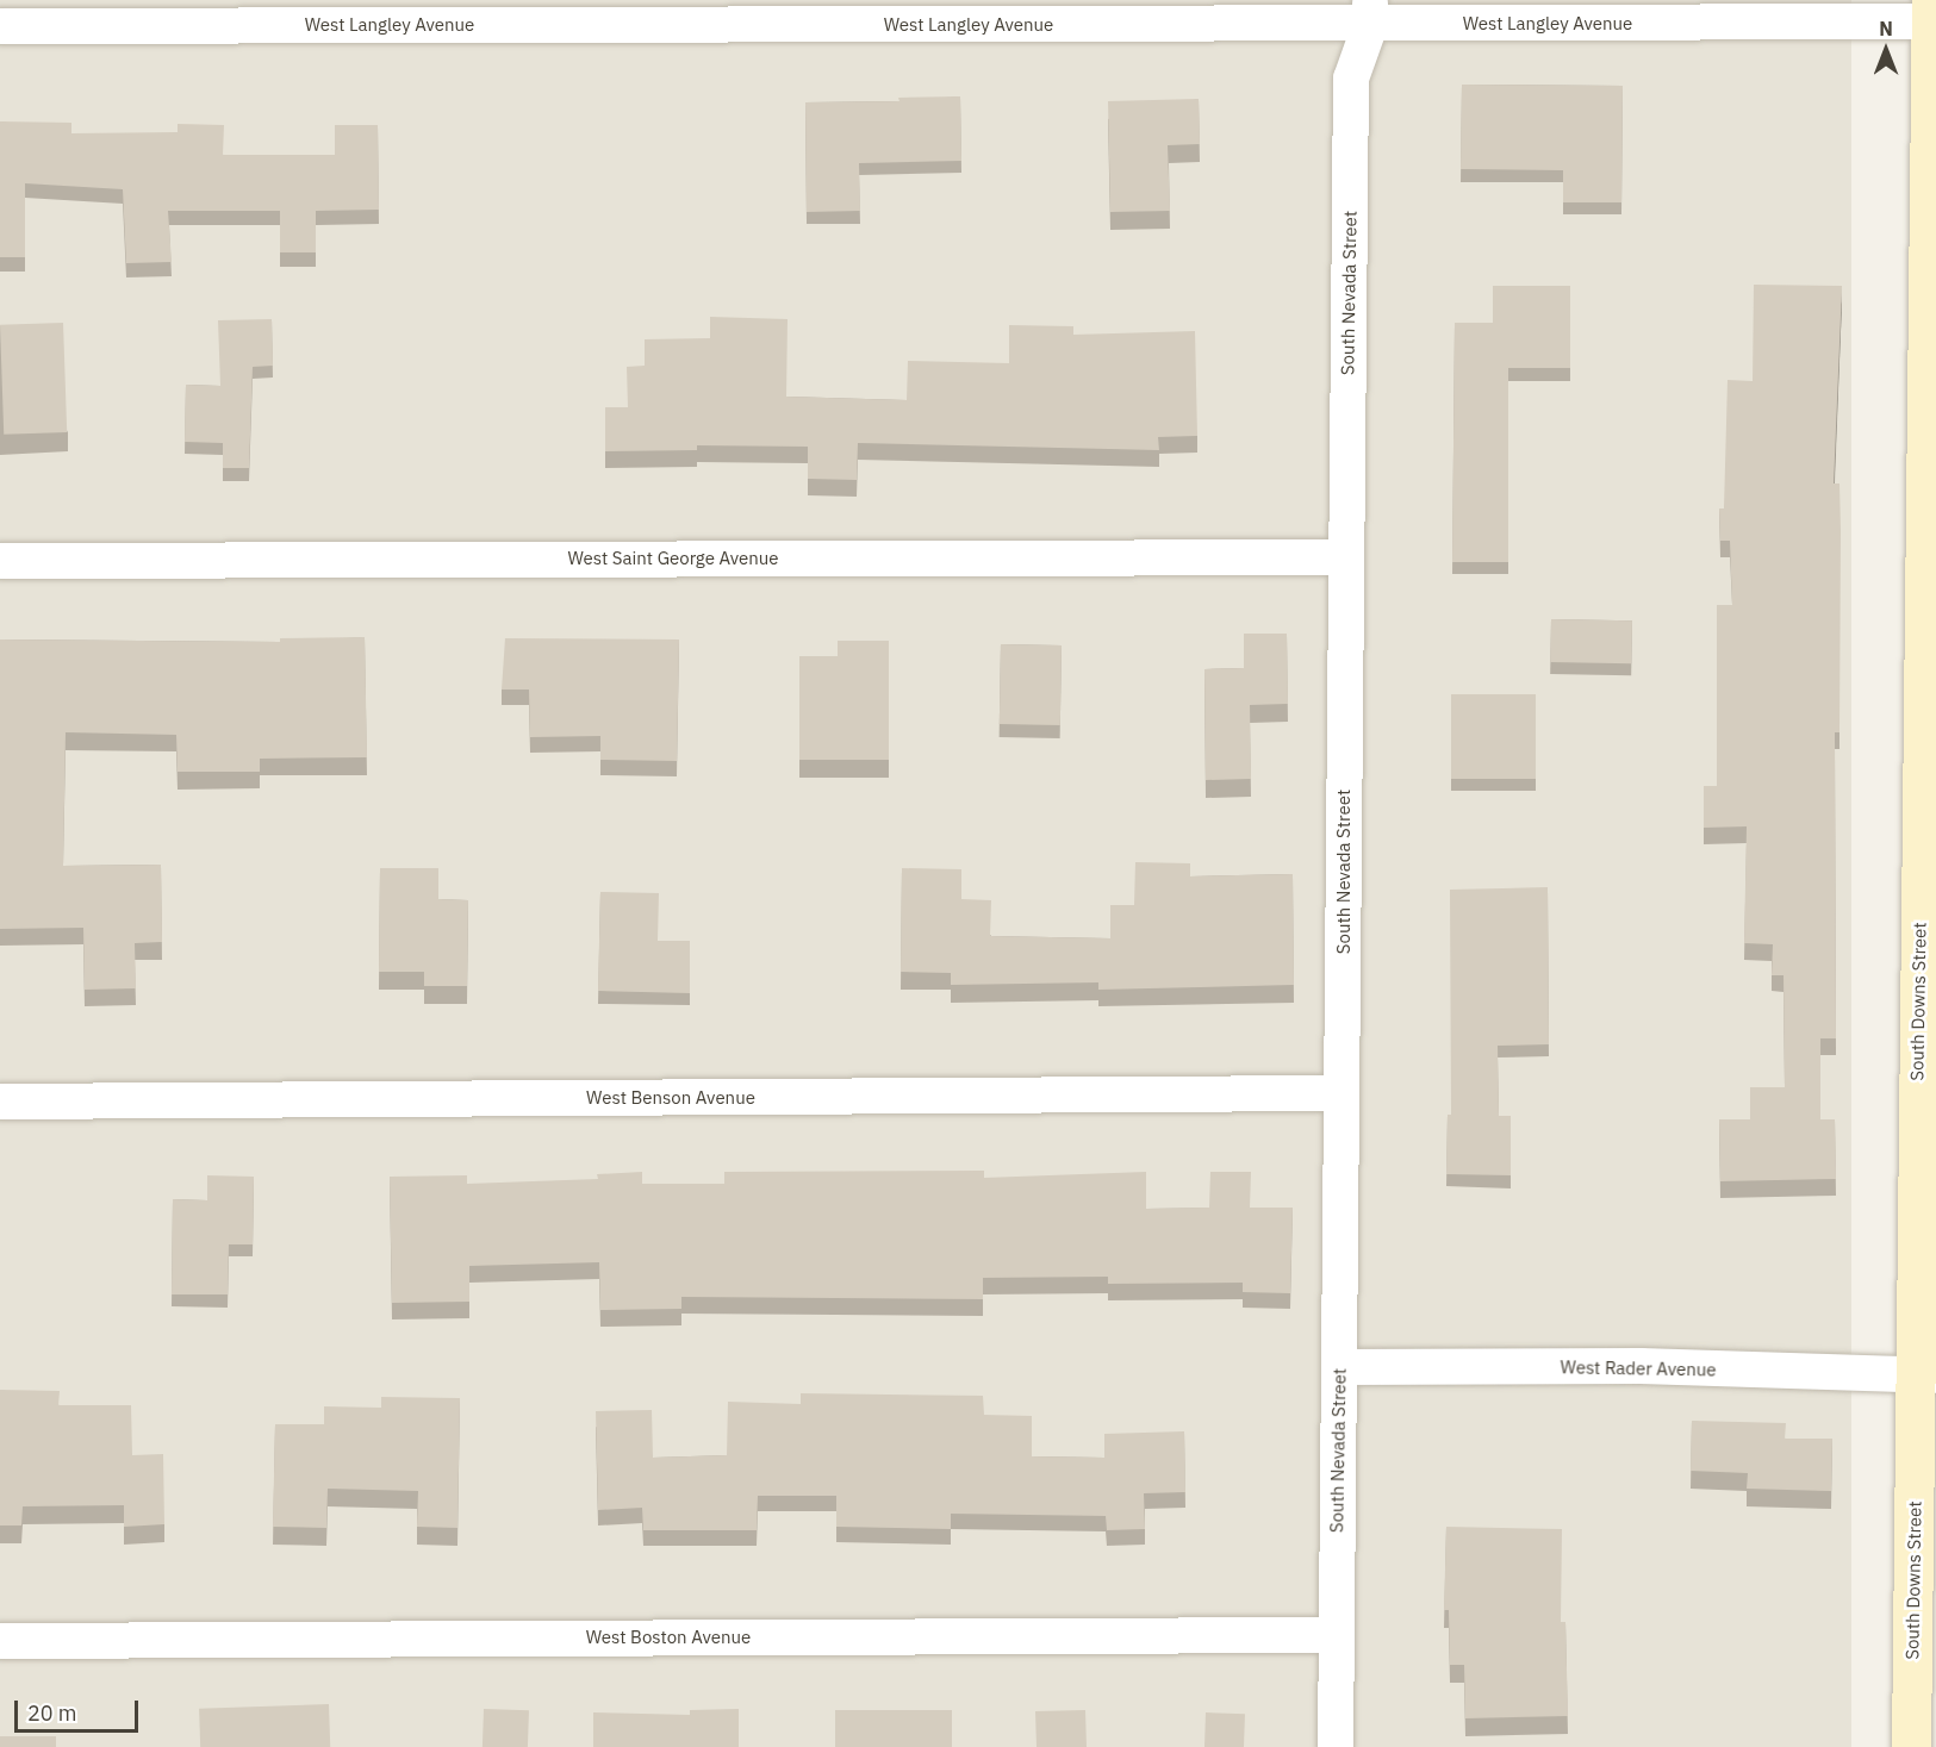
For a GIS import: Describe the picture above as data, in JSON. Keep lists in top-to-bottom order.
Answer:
{
  "streets": {
    "main road": ["South Downs Street"],
    "street": [
      "West Langley Avenue",
      "South Nevada Street",
      "West Saint George Avenue",
      "West Benson Avenue",
      "West Rader Avenue",
      "West Boston Avenue"
    ]
  },
  "crossings": [
    ["West Langley Avenue", "South Nevada Street"],
    ["West Langley Avenue", "South Downs Street"],
    ["South Nevada Street", "West Saint George Avenue"],
    ["South Nevada Street", "West Benson Avenue"],
    ["South Nevada Street", "West Rader Avenue"],
    ["South Nevada Street", "West Boston Avenue"],
    ["South Downs Street", "West Rader Avenue"]
  ],
  "scale_bar": "20 m",
  "north": "top"
}
